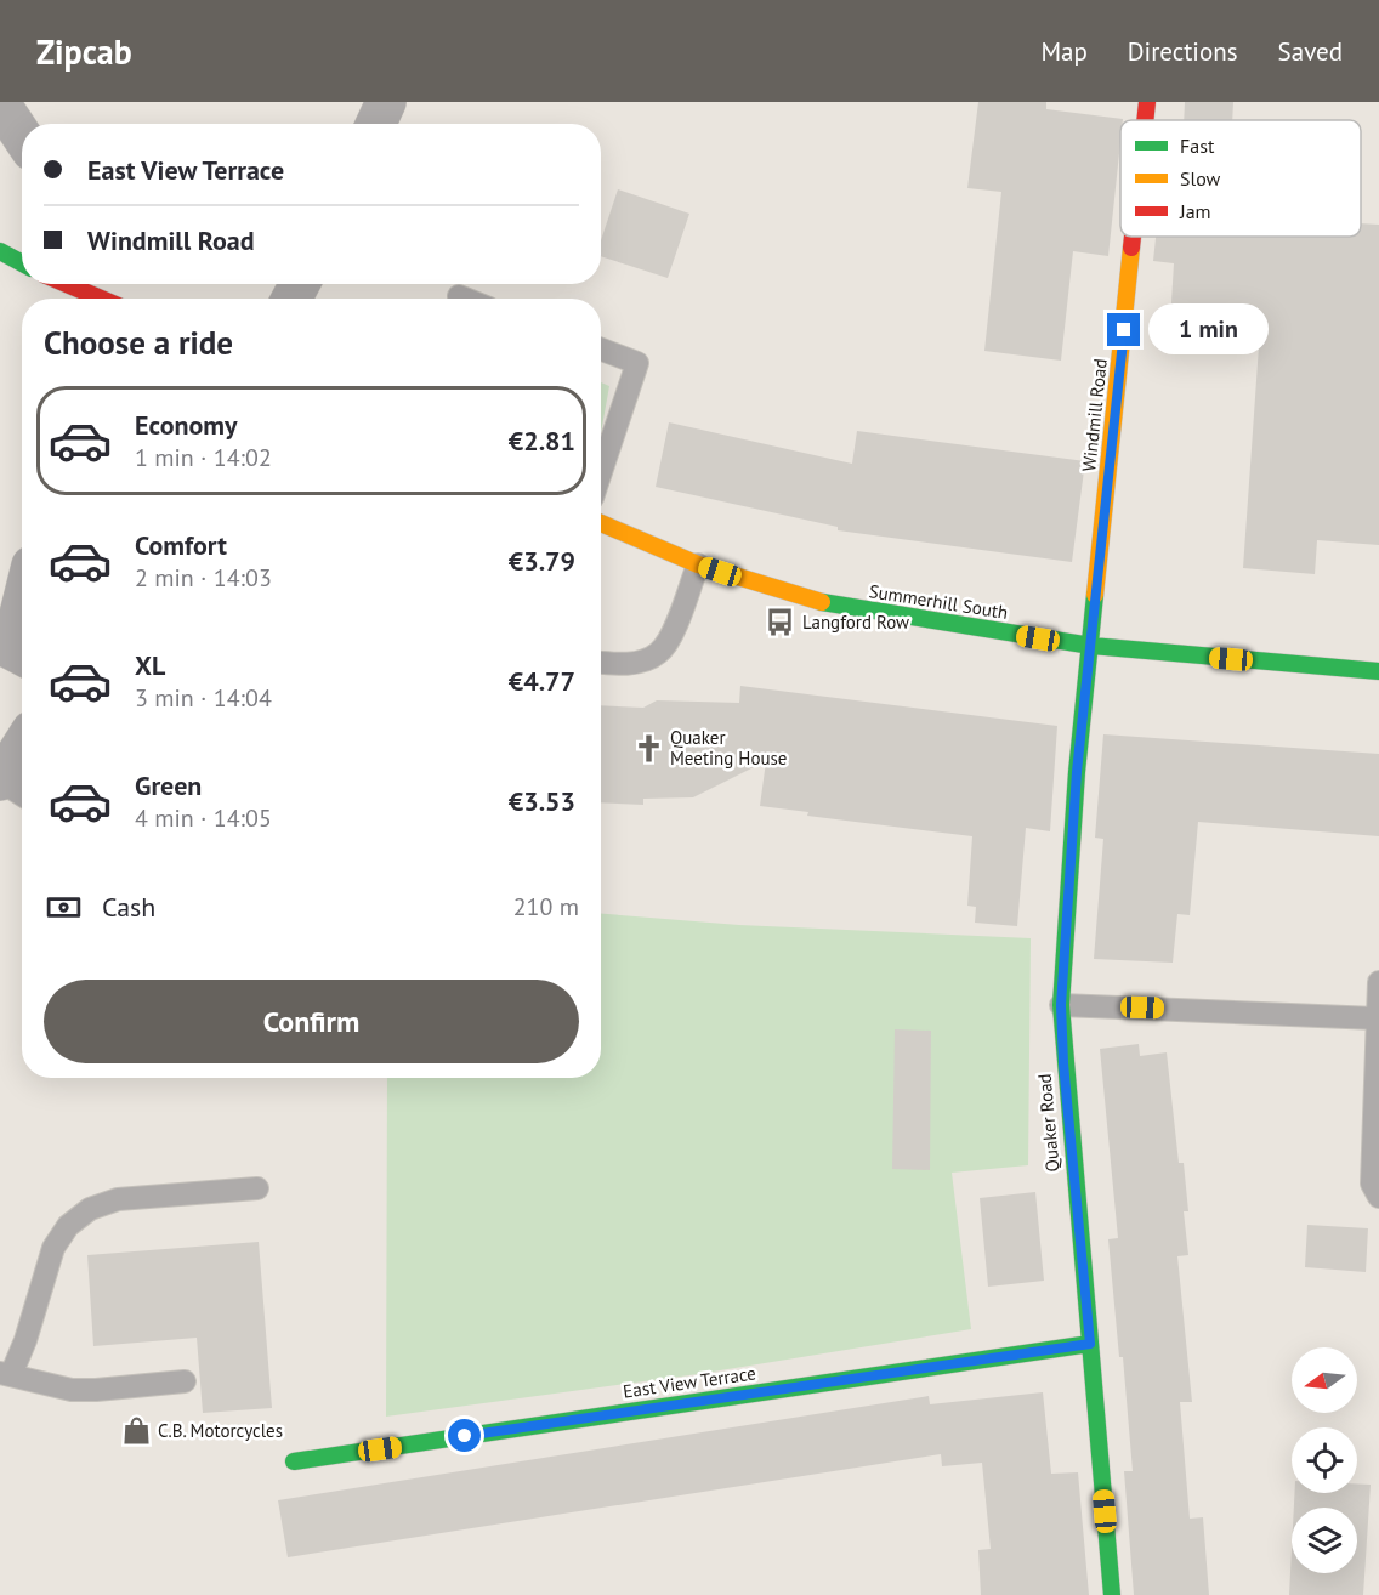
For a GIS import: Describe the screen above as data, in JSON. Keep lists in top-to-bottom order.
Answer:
{
  "streets": {
    "street": [
      "Windmill Road",
      "Summerhill South",
      "Quaker Road",
      "East View Terrace"
    ]
  },
  "crossings": [
    ["Windmill Road", "Summerhill South"],
    ["Windmill Road", "Quaker Road"],
    ["Summerhill South", "Quaker Road"],
    ["Quaker Road", "East View Terrace"]
  ],
  "places": {
    "bus stop": ["Langford Row"],
    "church": ["Quaker Meeting House"],
    "shop": ["C.B. Motorcycles"]
  },
  "legend": ["Fast", "Slow", "Jam"],
  "north": "left",
  "page": {
    "header": "Zipcab",
    "nav": ["Map", "Directions", "Saved"],
    "banner": ["East View Terrace", "Windmill Road"],
    "heading": "Choose a ride",
    "bubble": "1 min",
    "list": [
      {
        "name": "Economy",
        "note": "1 min · 14:02",
        "value": "€2.81"
      },
      {
        "name": "Comfort",
        "note": "2 min · 14:03",
        "value": "€3.79"
      },
      {
        "name": "XL",
        "note": "3 min · 14:04",
        "value": "€4.77"
      },
      {
        "name": "Green",
        "note": "4 min · 14:05",
        "value": "€3.53"
      }
    ],
    "pay": ["Cash", "210 m"],
    "buttons": "Confirm"
  }
}
